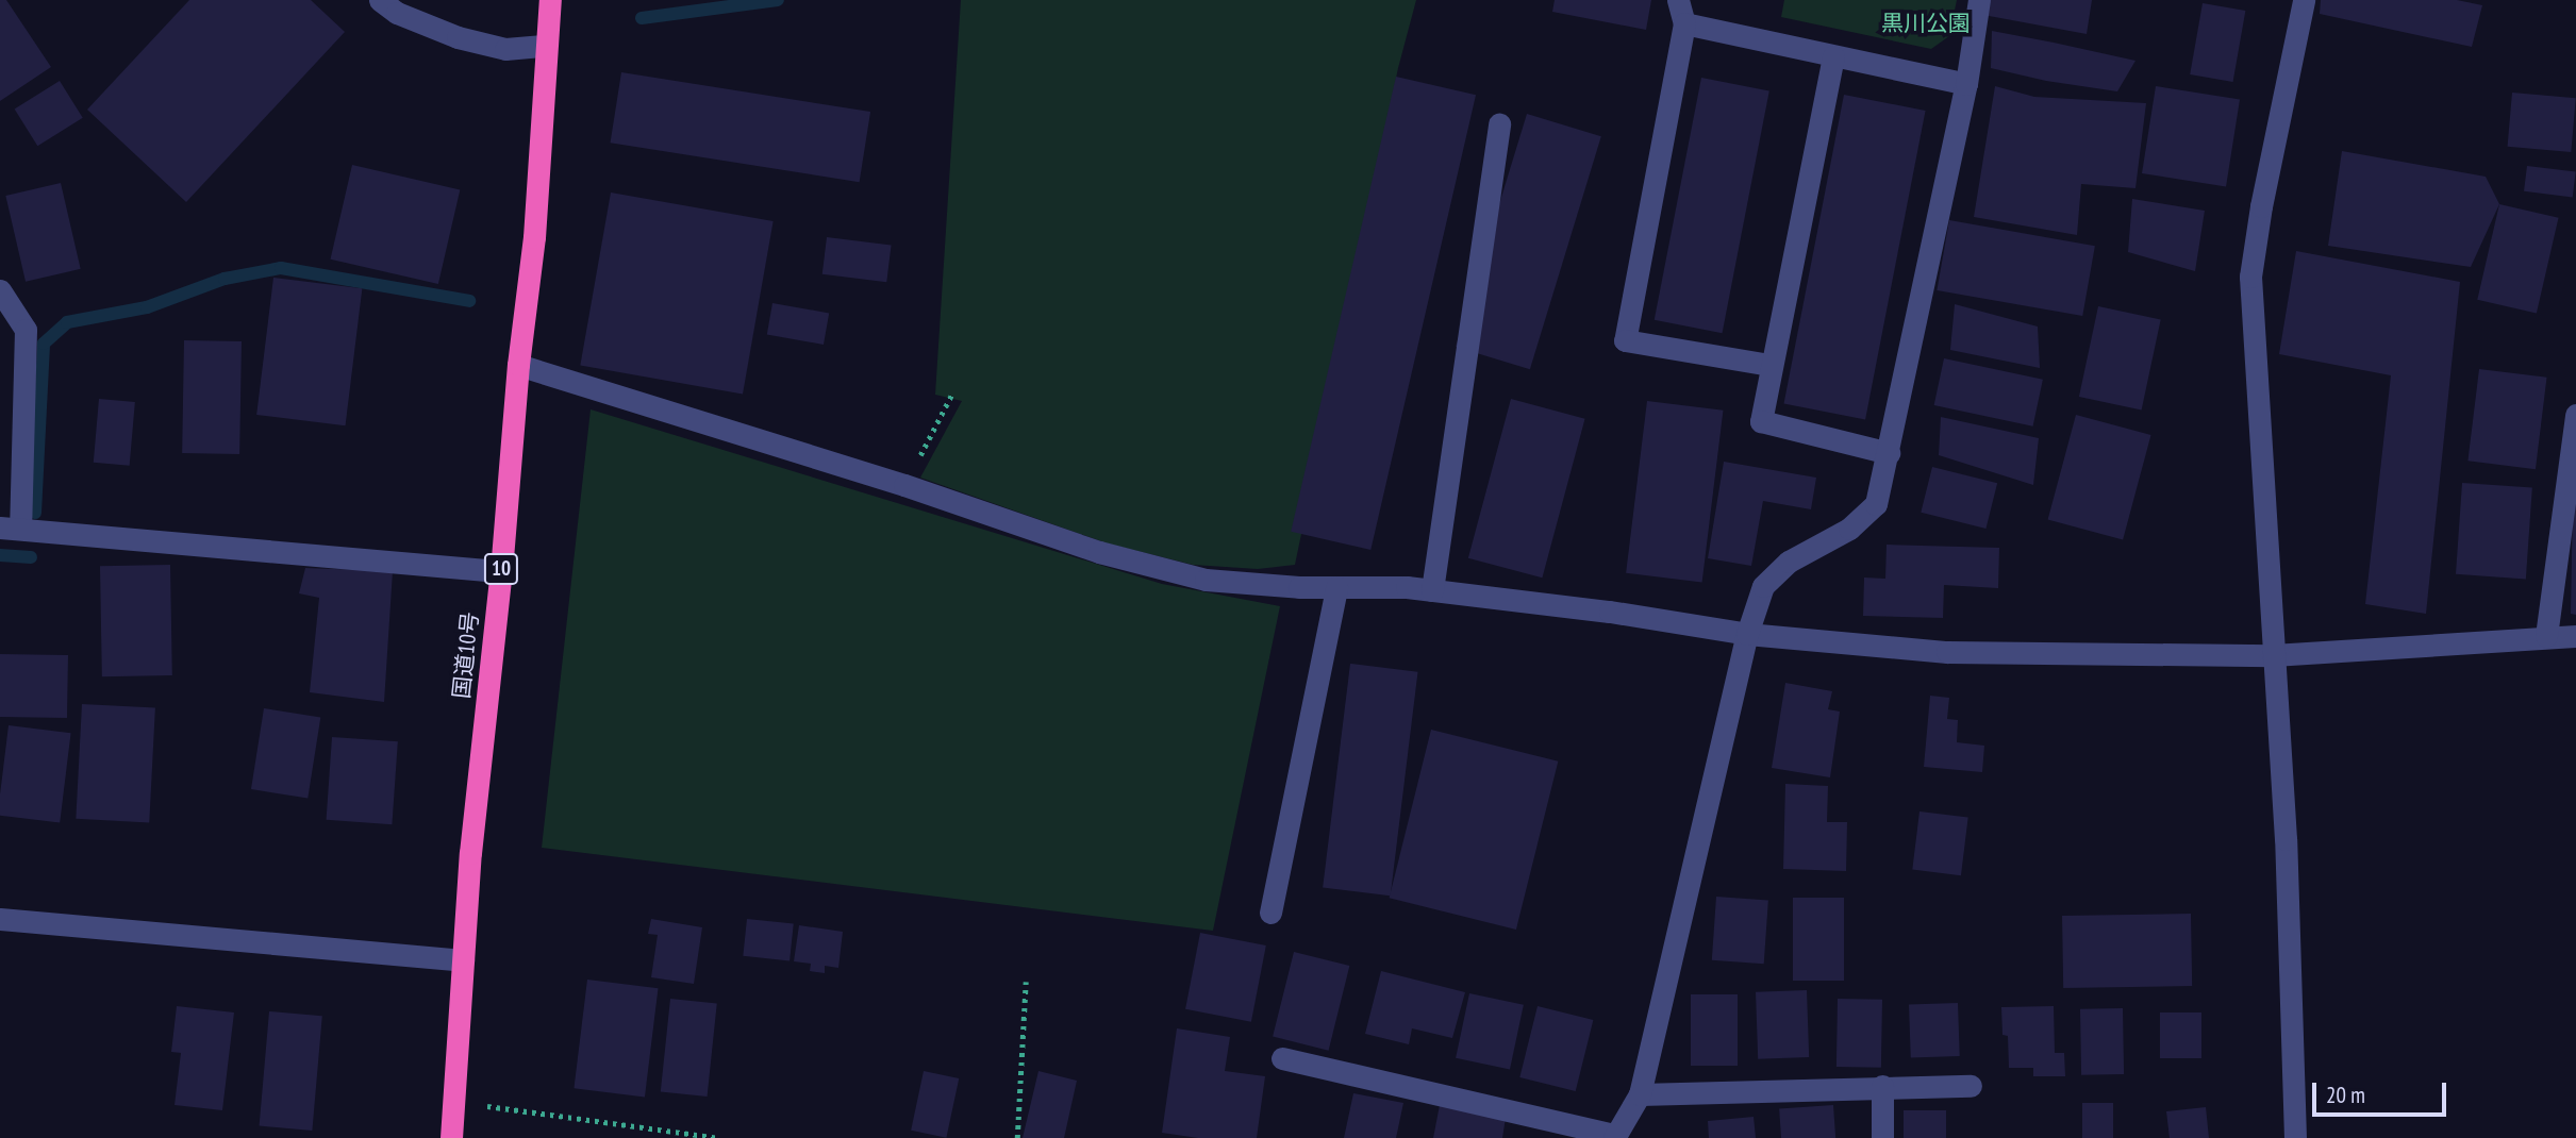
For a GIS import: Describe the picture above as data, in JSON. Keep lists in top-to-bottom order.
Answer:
{
  "streets": {
    "highway": ["10", "国道10号"]
  },
  "parks": ["黒川公園"],
  "scale_bar": "20 m"
}
